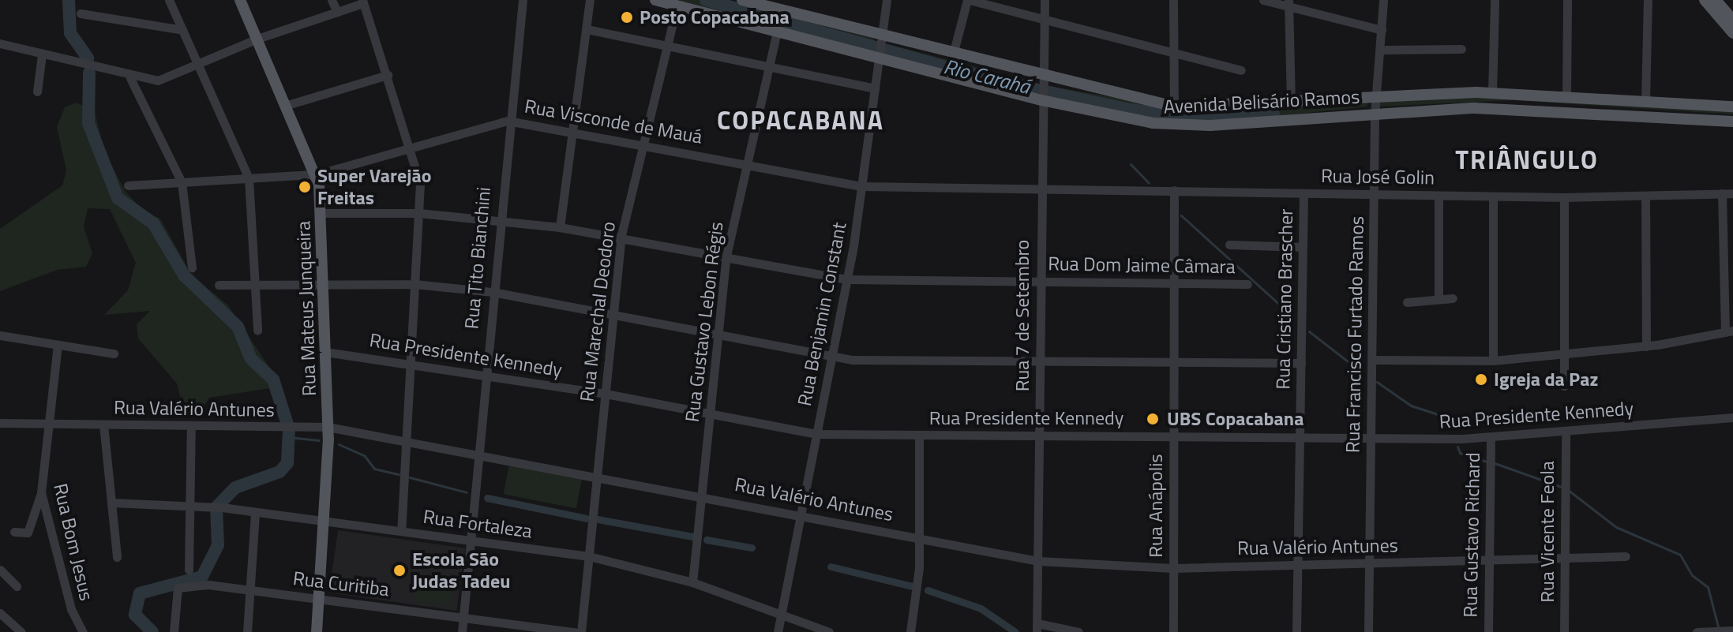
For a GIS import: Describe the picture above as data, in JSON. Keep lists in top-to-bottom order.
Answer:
{
  "streets": {
    "main road": ["Avenida Belisário Ramos", "Rua Mateus Junqueira"],
    "street": [
      "Rua Visconde de Mauá",
      "Rua José Golin",
      "Rua Tito Bianchini",
      "Rua Dom Jaime Câmara",
      "Rua Cristiano Brascher",
      "Rua Marechal Deodoro",
      "Rua Benjamin Constant",
      "Rua 7 de Setembro",
      "Rua Gustavo Lebon Régis",
      "Rua Francisco Furtado Ramos",
      "Rua Presidente Kennedy",
      "Rua Valério Antunes",
      "Rua Anápolis",
      "Rua Fortaleza",
      "Rua Vicente Feola",
      "Rua Gustavo Richard",
      "Rua Bom Jesus",
      "Rua Curitiba"
    ]
  },
  "crossings": [
    ["Avenida Belisário Ramos", "Rua Marechal Deodoro"],
    ["Avenida Belisário Ramos", "Rua Benjamin Constant"],
    ["Avenida Belisário Ramos", "Rua 7 de Setembro"],
    ["Avenida Belisário Ramos", "Rua Gustavo Lebon Régis"],
    ["Avenida Belisário Ramos", "Rua Francisco Furtado Ramos"],
    ["Rua Visconde de Mauá", "Rua José Golin"],
    ["Rua Visconde de Mauá", "Rua Tito Bianchini"],
    ["Rua Visconde de Mauá", "Rua Mateus Junqueira"],
    ["Rua Visconde de Mauá", "Rua Marechal Deodoro"],
    ["Rua Visconde de Mauá", "Rua Benjamin Constant"],
    ["Rua Visconde de Mauá", "Rua 7 de Setembro"],
    ["Rua Visconde de Mauá", "Rua Gustavo Lebon Régis"],
    ["Rua Visconde de Mauá", "Rua Anápolis"],
    ["Rua José Golin", "Rua Cristiano Brascher"],
    ["Rua José Golin", "Rua Francisco Furtado Ramos"],
    ["Rua José Golin", "Rua Anápolis"],
    ["Rua Tito Bianchini", "Rua Dom Jaime Câmara"],
    ["Rua Tito Bianchini", "Rua Presidente Kennedy"],
    ["Rua Tito Bianchini", "Rua Valério Antunes"],
    ["Rua Tito Bianchini", "Rua Fortaleza"],
    ["Rua Tito Bianchini", "Rua Curitiba"],
    ["Rua Dom Jaime Câmara", "Rua Mateus Junqueira"],
    ["Rua Dom Jaime Câmara", "Rua Marechal Deodoro"],
    ["Rua Dom Jaime Câmara", "Rua Benjamin Constant"],
    ["Rua Dom Jaime Câmara", "Rua 7 de Setembro"],
    ["Rua Dom Jaime Câmara", "Rua Gustavo Lebon Régis"],
    ["Rua Dom Jaime Câmara", "Rua Anápolis"],
    ["Rua Cristiano Brascher", "Rua Presidente Kennedy"],
    ["Rua Cristiano Brascher", "Rua Valério Antunes"],
    ["Rua Mateus Junqueira", "Rua Presidente Kennedy"],
    ["Rua Mateus Junqueira", "Rua Valério Antunes"],
    ["Rua Mateus Junqueira", "Rua Fortaleza"],
    ["Rua Mateus Junqueira", "Rua Curitiba"],
    ["Rua Marechal Deodoro", "Rua Presidente Kennedy"],
    ["Rua Marechal Deodoro", "Rua Valério Antunes"],
    ["Rua Marechal Deodoro", "Rua Fortaleza"],
    ["Rua Benjamin Constant", "Rua Presidente Kennedy"],
    ["Rua Benjamin Constant", "Rua Valério Antunes"],
    ["Rua Benjamin Constant", "Rua Fortaleza"],
    ["Rua 7 de Setembro", "Rua Presidente Kennedy"],
    ["Rua 7 de Setembro", "Rua Valério Antunes"],
    ["Rua Gustavo Lebon Régis", "Rua Presidente Kennedy"],
    ["Rua Gustavo Lebon Régis", "Rua Valério Antunes"],
    ["Rua Gustavo Lebon Régis", "Rua Fortaleza"],
    ["Rua Francisco Furtado Ramos", "Rua Presidente Kennedy"],
    ["Rua Francisco Furtado Ramos", "Rua Valério Antunes"],
    ["Rua Presidente Kennedy", "Rua Anápolis"],
    ["Rua Presidente Kennedy", "Rua Vicente Feola"],
    ["Rua Presidente Kennedy", "Rua Gustavo Richard"],
    ["Rua Valério Antunes", "Rua Anápolis"],
    ["Rua Valério Antunes", "Rua Vicente Feola"],
    ["Rua Valério Antunes", "Rua Gustavo Richard"],
    ["Rua Valério Antunes", "Rua Bom Jesus"]
  ],
  "districts": ["COPACABANA", "TRIÂNGULO"],
  "water": ["Rio Carahá"],
  "places": [
    "Posto Copacabana",
    "Super Varejão Freitas",
    "Igreja da Paz",
    "UBS Copacabana",
    "Escola São Judas Tadeu"
  ]
}
